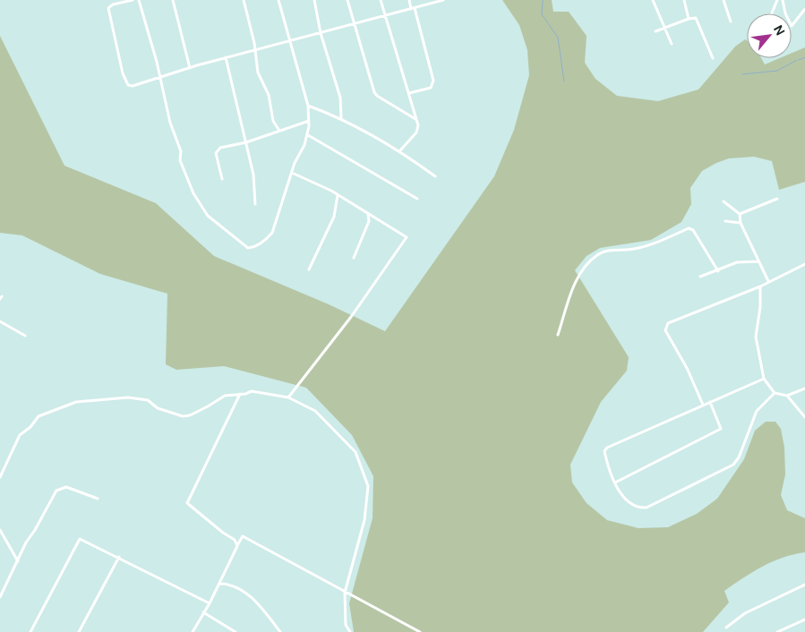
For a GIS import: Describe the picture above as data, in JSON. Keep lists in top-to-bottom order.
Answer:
{
  "north": "top right"
}
